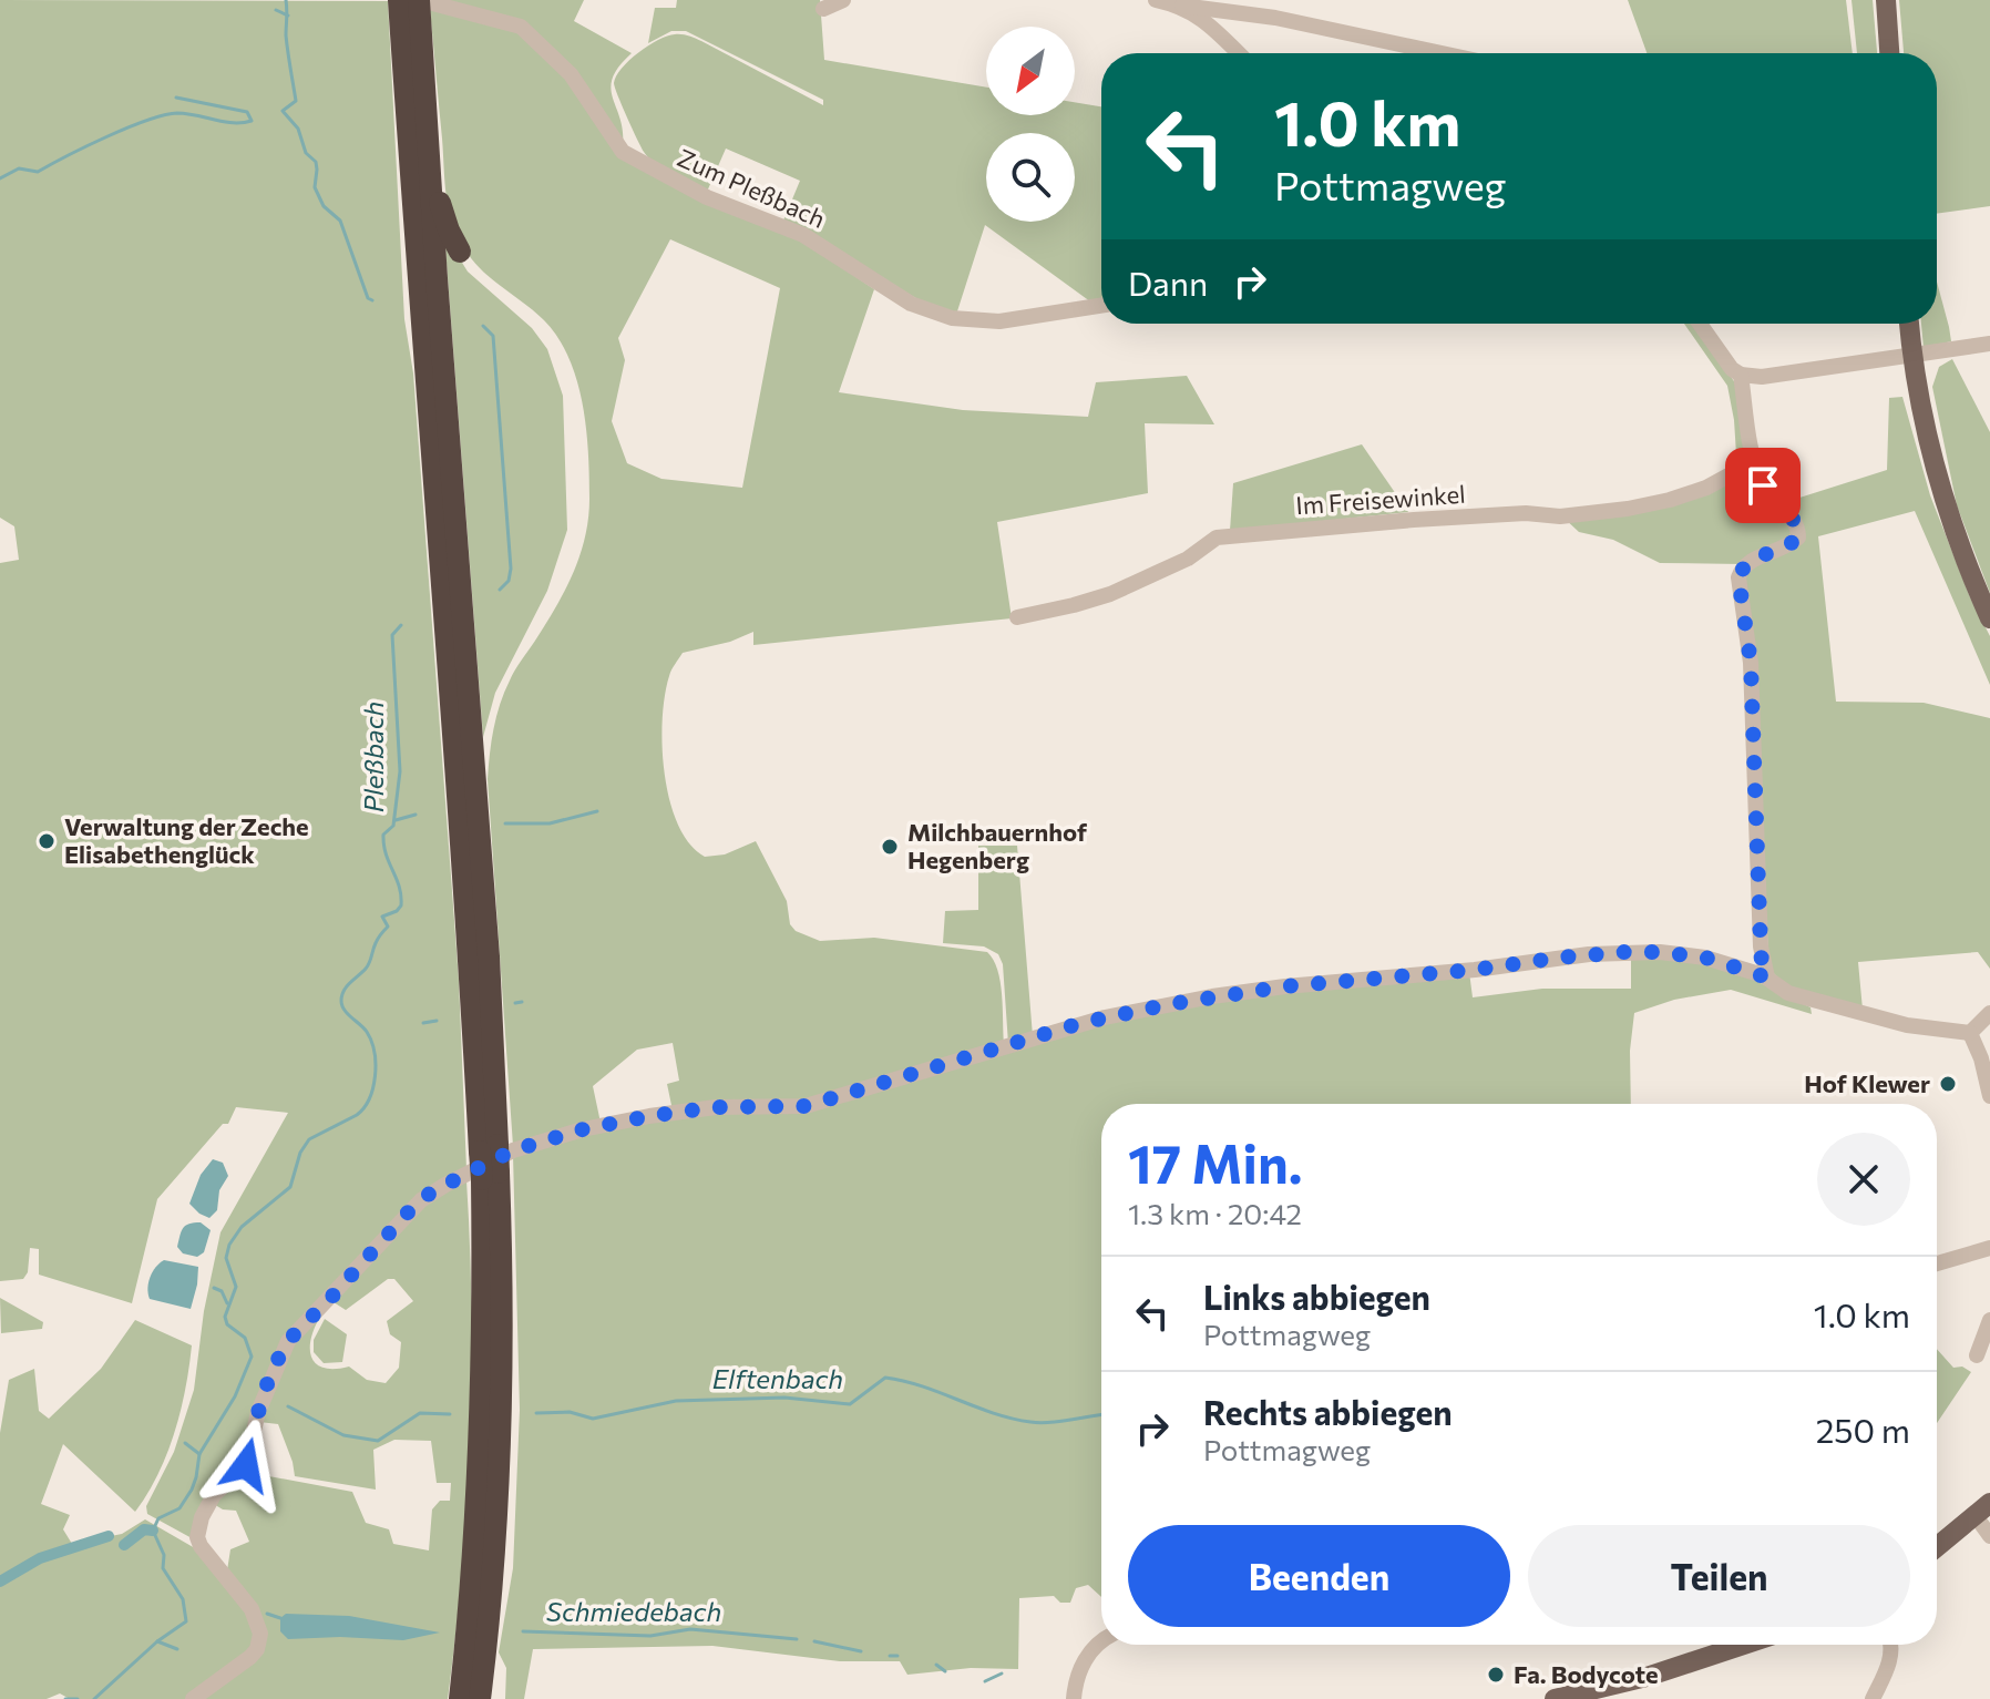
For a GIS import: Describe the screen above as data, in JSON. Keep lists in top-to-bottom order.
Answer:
{
  "streets": {
    "street": ["Zum Pleßbach", "Im Freisewinkel"]
  },
  "water": ["Pleßbach", "Elftenbach", "Schmiedebach"],
  "places": [
    "Verwaltung der Zeche Elisabethenglück",
    "Milchbauernhof Hegenberg",
    "Hof Klewer",
    "Fa. Bodycote"
  ],
  "north": "bottom left",
  "page": {
    "turn": ["1.0 km", "Pottmagweg"],
    "then": "Dann",
    "heading": ["17 Min.", "1.3 km · 20:42"],
    "list": [
      {
        "name": "Links abbiegen",
        "note": "Pottmagweg",
        "value": "1.0 km"
      },
      {
        "name": "Rechts abbiegen",
        "note": "Pottmagweg",
        "value": "250 m"
      }
    ],
    "buttons": ["Beenden", "Teilen"]
  }
}
